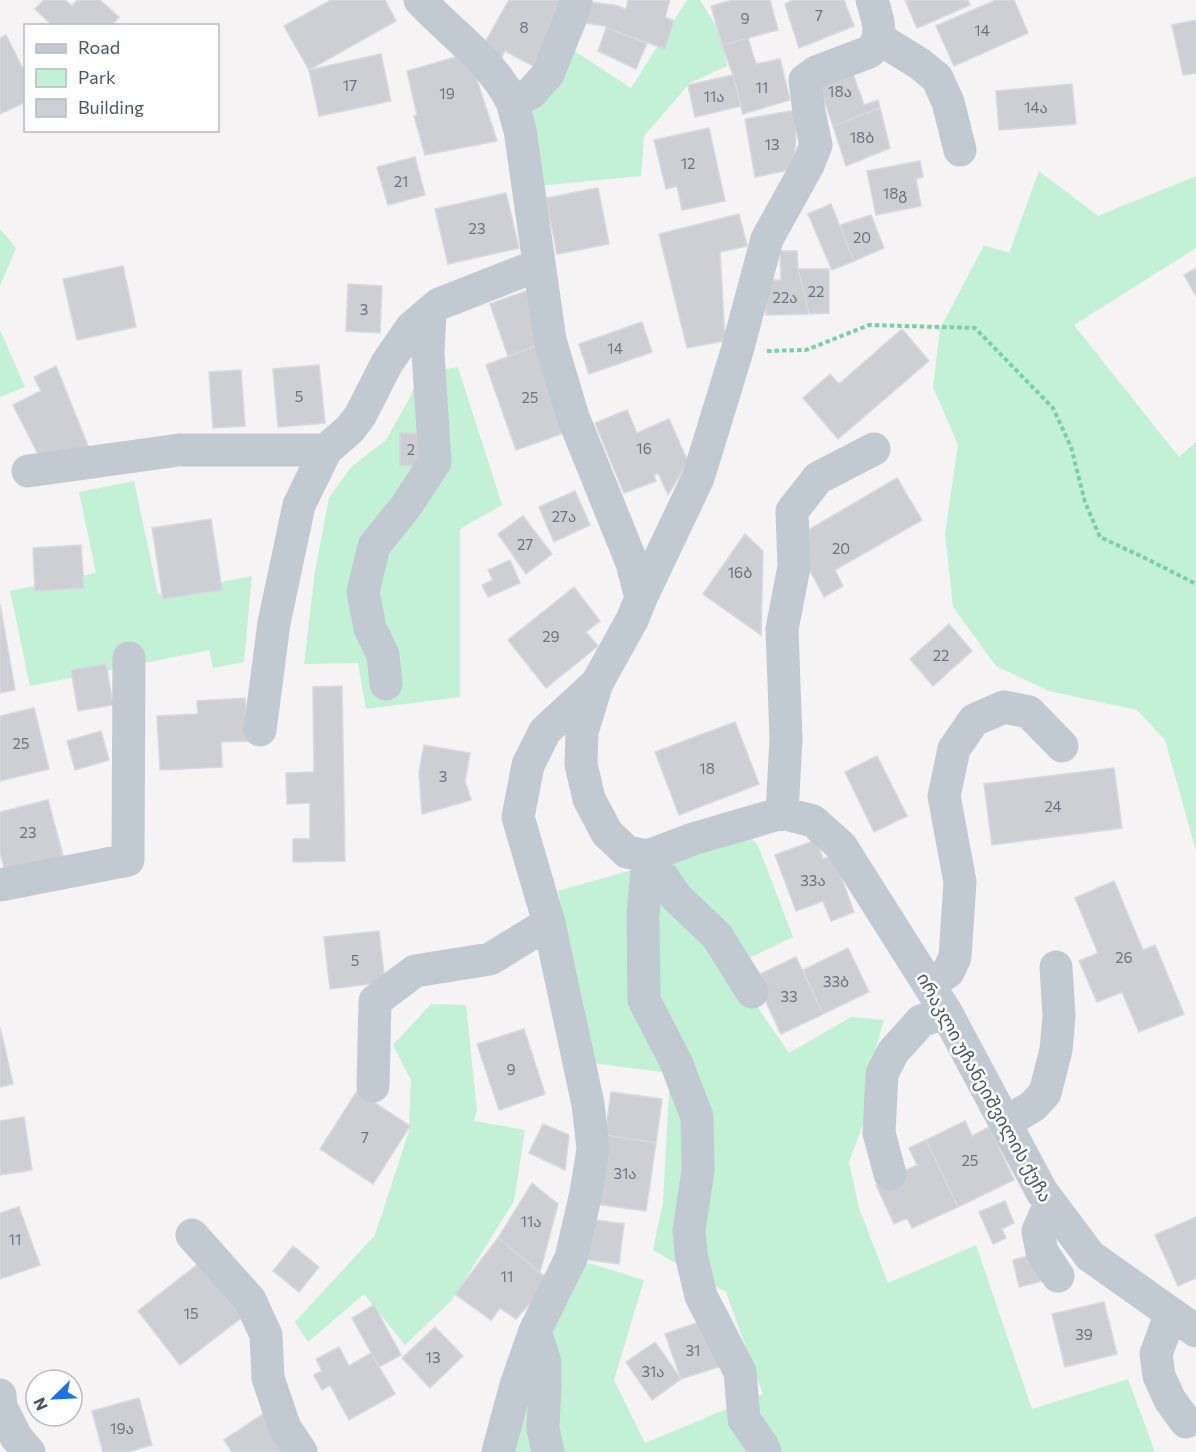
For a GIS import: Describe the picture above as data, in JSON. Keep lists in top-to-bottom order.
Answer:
{
  "streets": {
    "street": ["ირაკლი უჩანეიშვილის ქუჩა"]
  },
  "house_numbers": [
    "7",
    "9",
    "8",
    "14",
    "17",
    "11",
    "18ა",
    "19",
    "11ა",
    "14ა",
    "18ბ",
    "13",
    "12",
    "21",
    "18გ",
    "23",
    "20",
    "22",
    "22ა",
    "3",
    "14",
    "5",
    "25",
    "16",
    "2",
    "27ა",
    "27",
    "20",
    "16ბ",
    "29",
    "22",
    "25",
    "18",
    "3",
    "24",
    "23",
    "33ა",
    "26",
    "5",
    "33ბ",
    "33",
    "9",
    "7",
    "25",
    "31ა",
    "11ა",
    "11",
    "11",
    "15",
    "39",
    "31",
    "13",
    "31ა",
    "19ა"
  ],
  "legend": ["Road", "Park", "Building"],
  "north": "bottom left"
}
